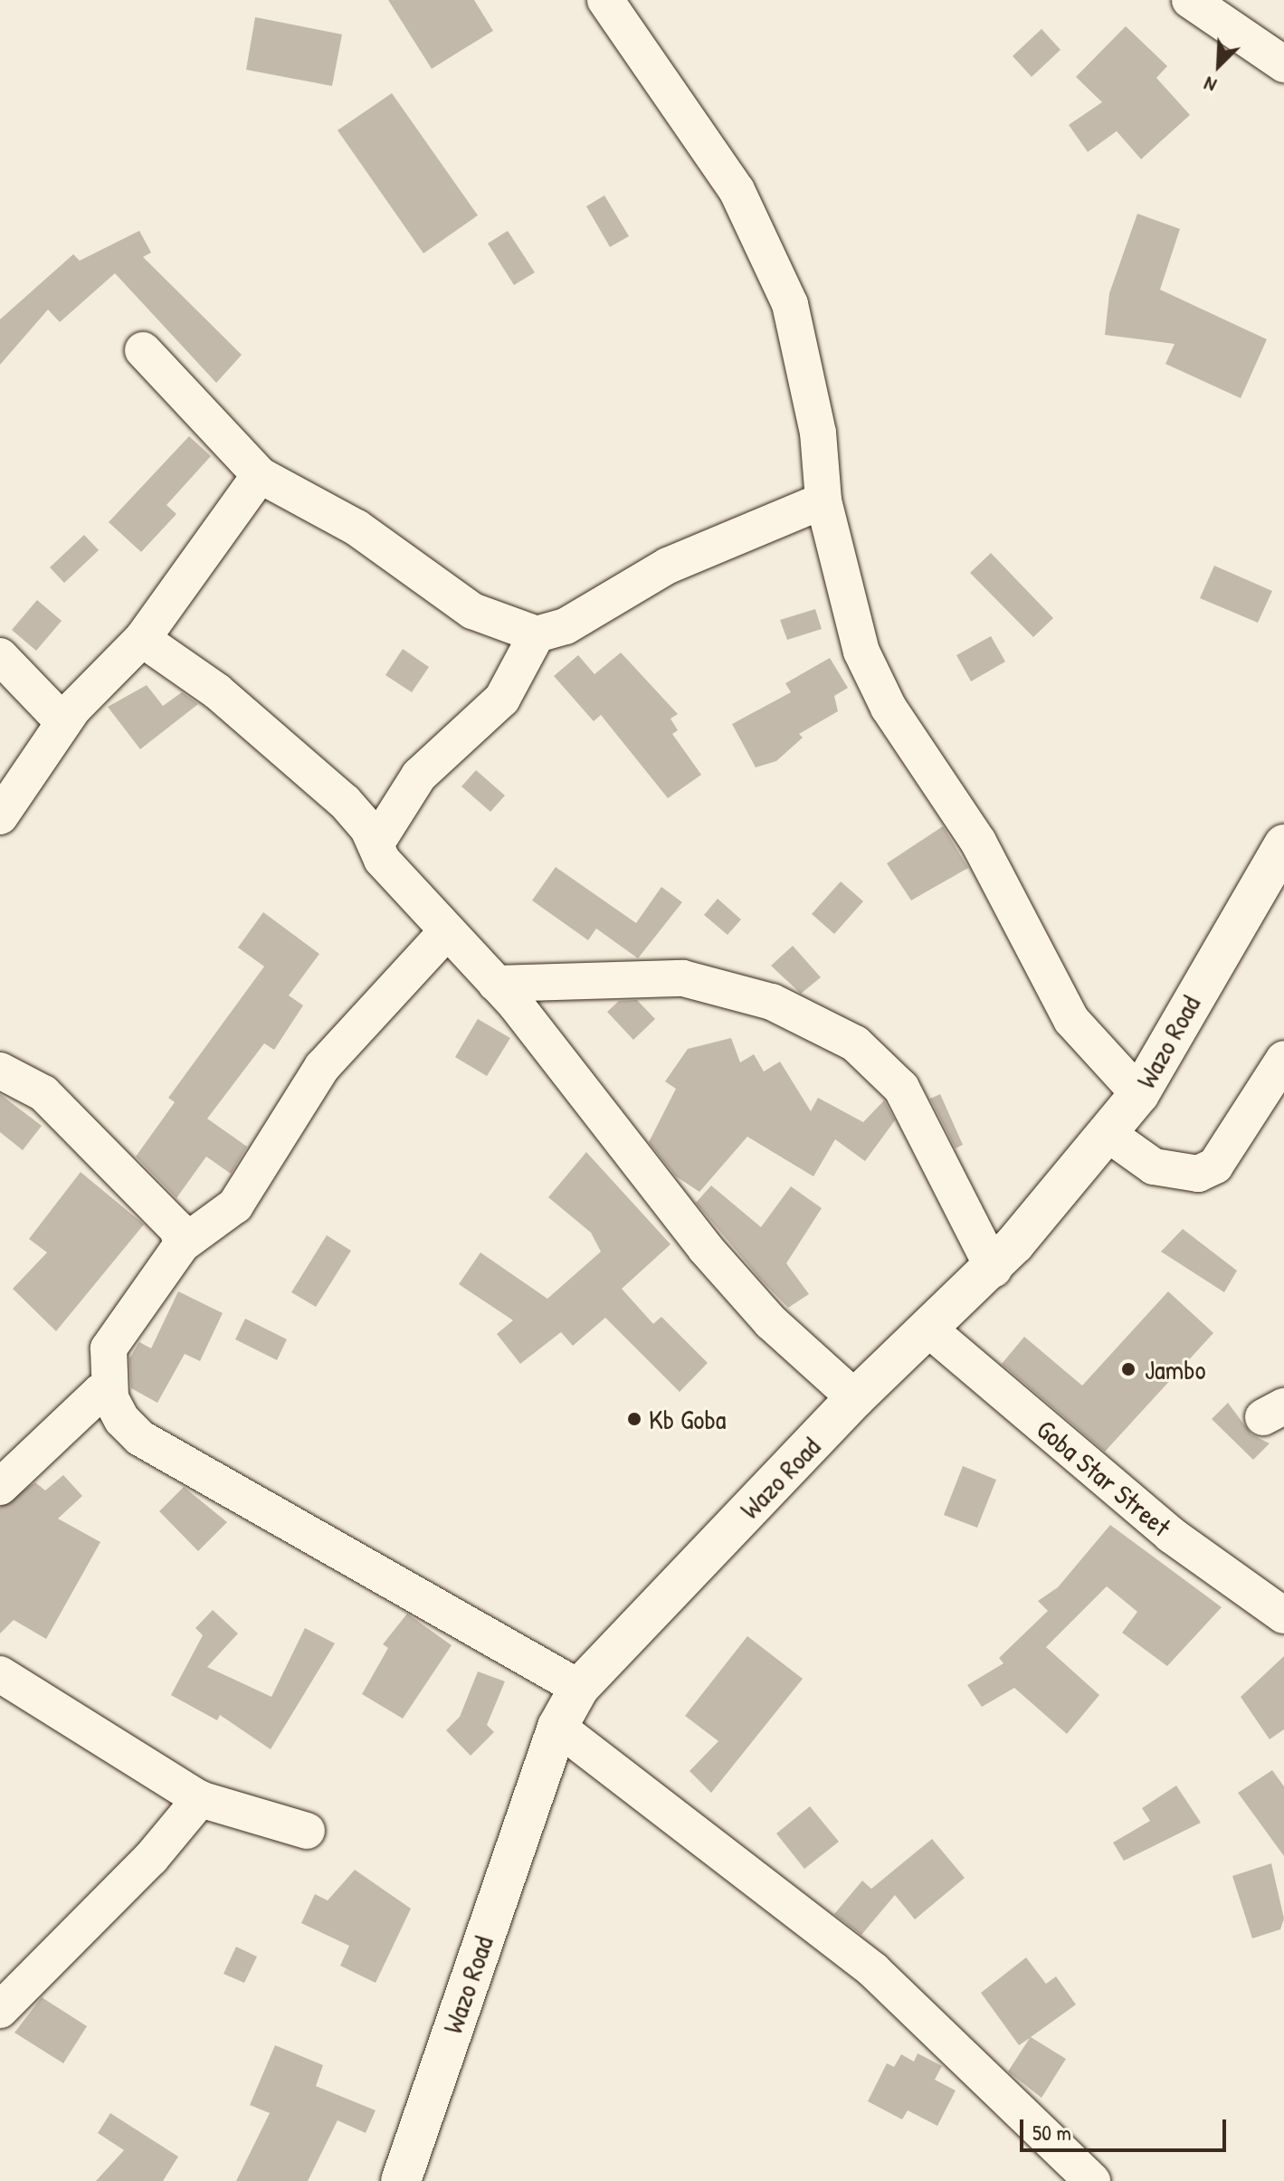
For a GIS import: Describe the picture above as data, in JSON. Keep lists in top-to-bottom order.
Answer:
{
  "streets": {
    "main road": ["Wazo Road"],
    "street": ["Goba Star Street"]
  },
  "crossings": [
    ["Wazo Road", "Goba Star Street"]
  ],
  "places": ["Jambo", "Kb Goba"],
  "scale_bar": "50 m",
  "north": "bottom left"
}
